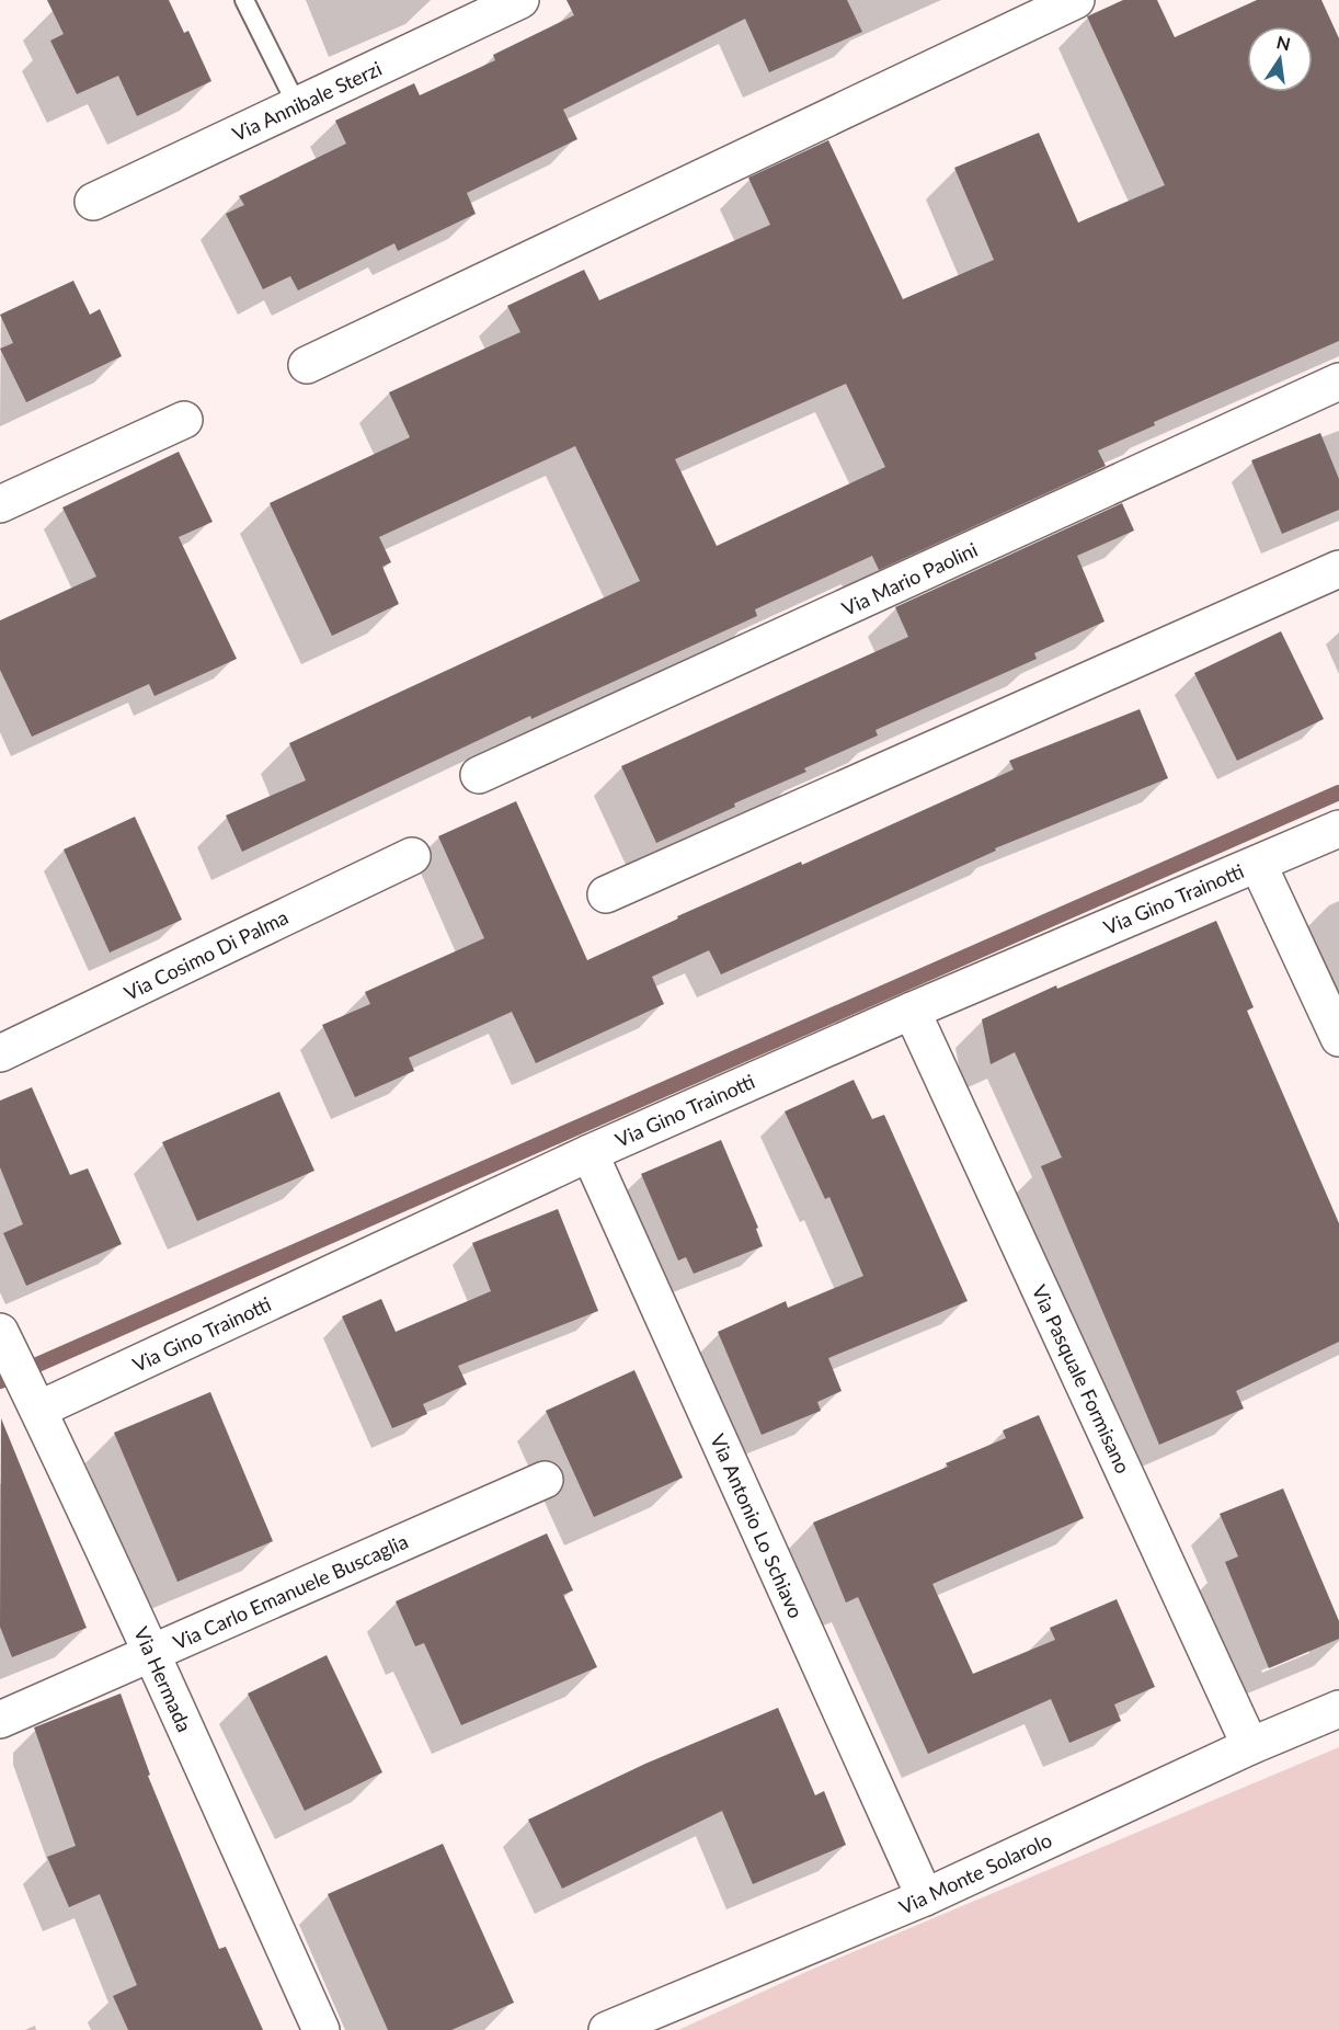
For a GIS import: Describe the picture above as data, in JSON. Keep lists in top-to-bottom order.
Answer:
{
  "streets": {
    "street": [
      "Via Annibale Sterzi",
      "Via Mario Paolini",
      "Via Gino Trainotti",
      "Via Cosimo Di Palma",
      "Via Pasquale Formisano",
      "Via Antonio Lo Schiavo",
      "Via Carlo Emanuele Buscaglia",
      "Via Hermada",
      "Via Monte Solarolo"
    ]
  },
  "crossings": [
    ["Via Gino Trainotti", "Via Pasquale Formisano"],
    ["Via Gino Trainotti", "Via Antonio Lo Schiavo"],
    ["Via Gino Trainotti", "Via Hermada"],
    ["Via Pasquale Formisano", "Via Monte Solarolo"],
    ["Via Antonio Lo Schiavo", "Via Monte Solarolo"],
    ["Via Carlo Emanuele Buscaglia", "Via Hermada"]
  ],
  "north": "top"
}
